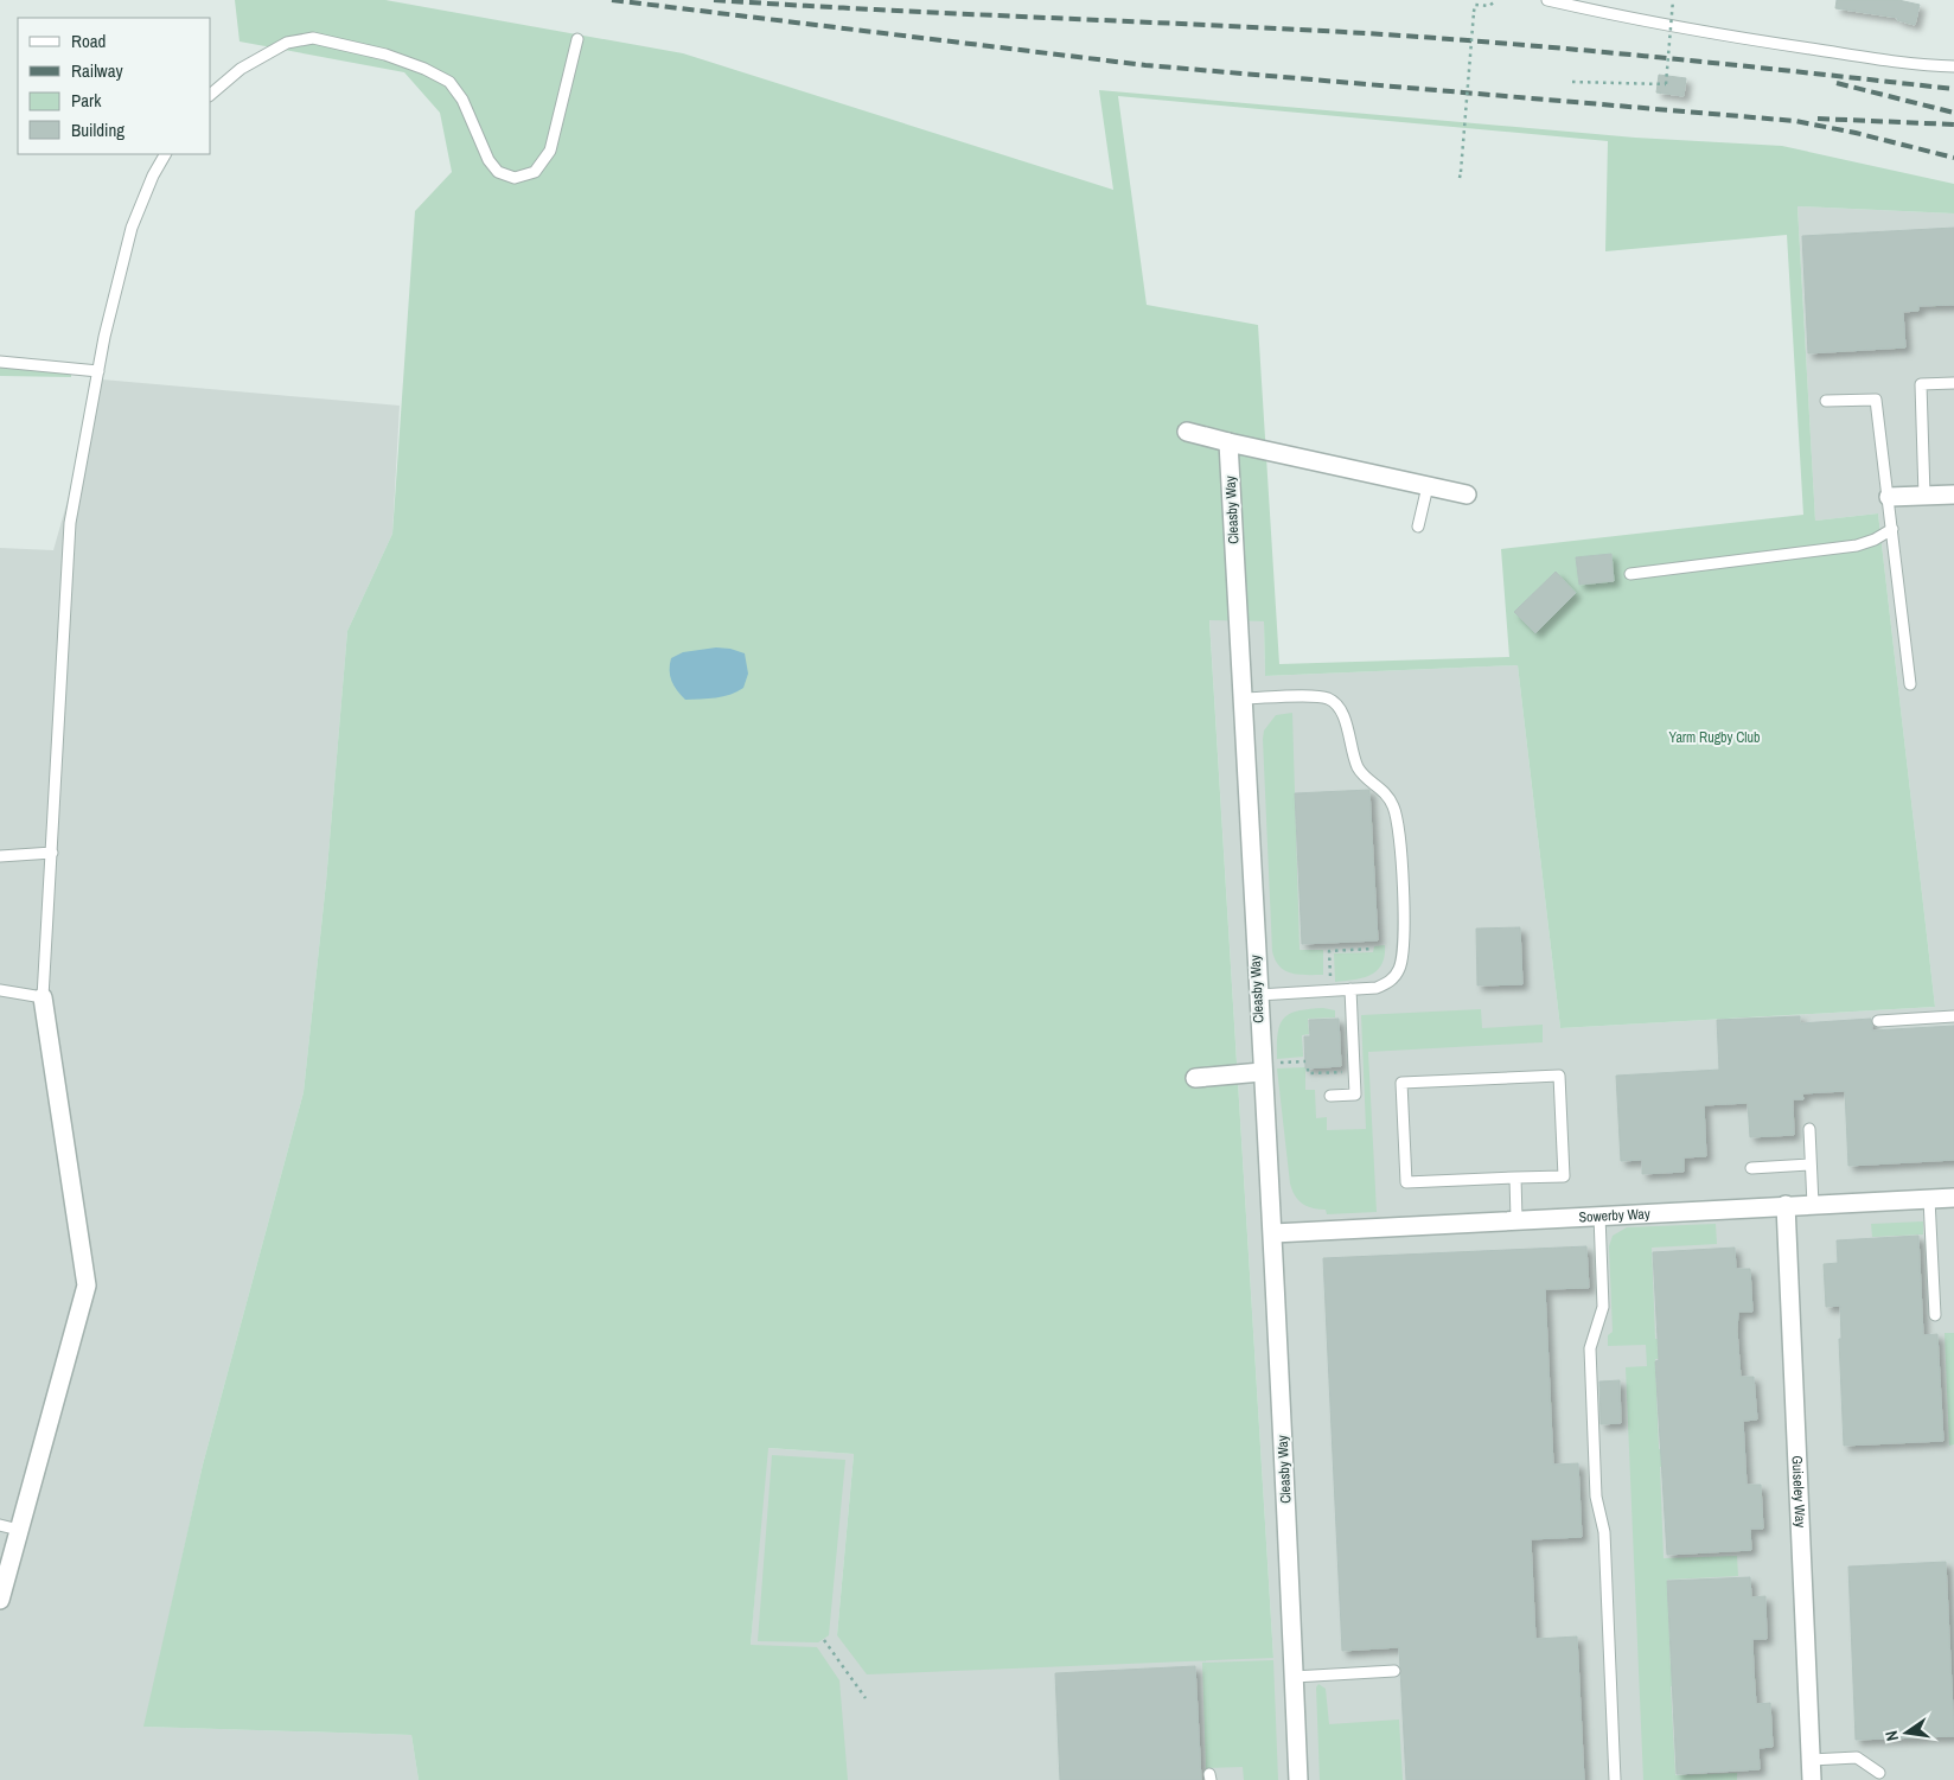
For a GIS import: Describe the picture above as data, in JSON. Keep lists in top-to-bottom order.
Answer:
{
  "streets": {
    "street": ["Cleasby Way", "Sowerby Way", "Guiseley Way"]
  },
  "crossings": [
    ["Cleasby Way", "Sowerby Way"],
    ["Sowerby Way", "Guiseley Way"]
  ],
  "parks": ["Yarm Rugby Club"],
  "legend": [
    "Road",
    "Railway",
    "Park",
    "Building"
  ],
  "north": "left"
}
